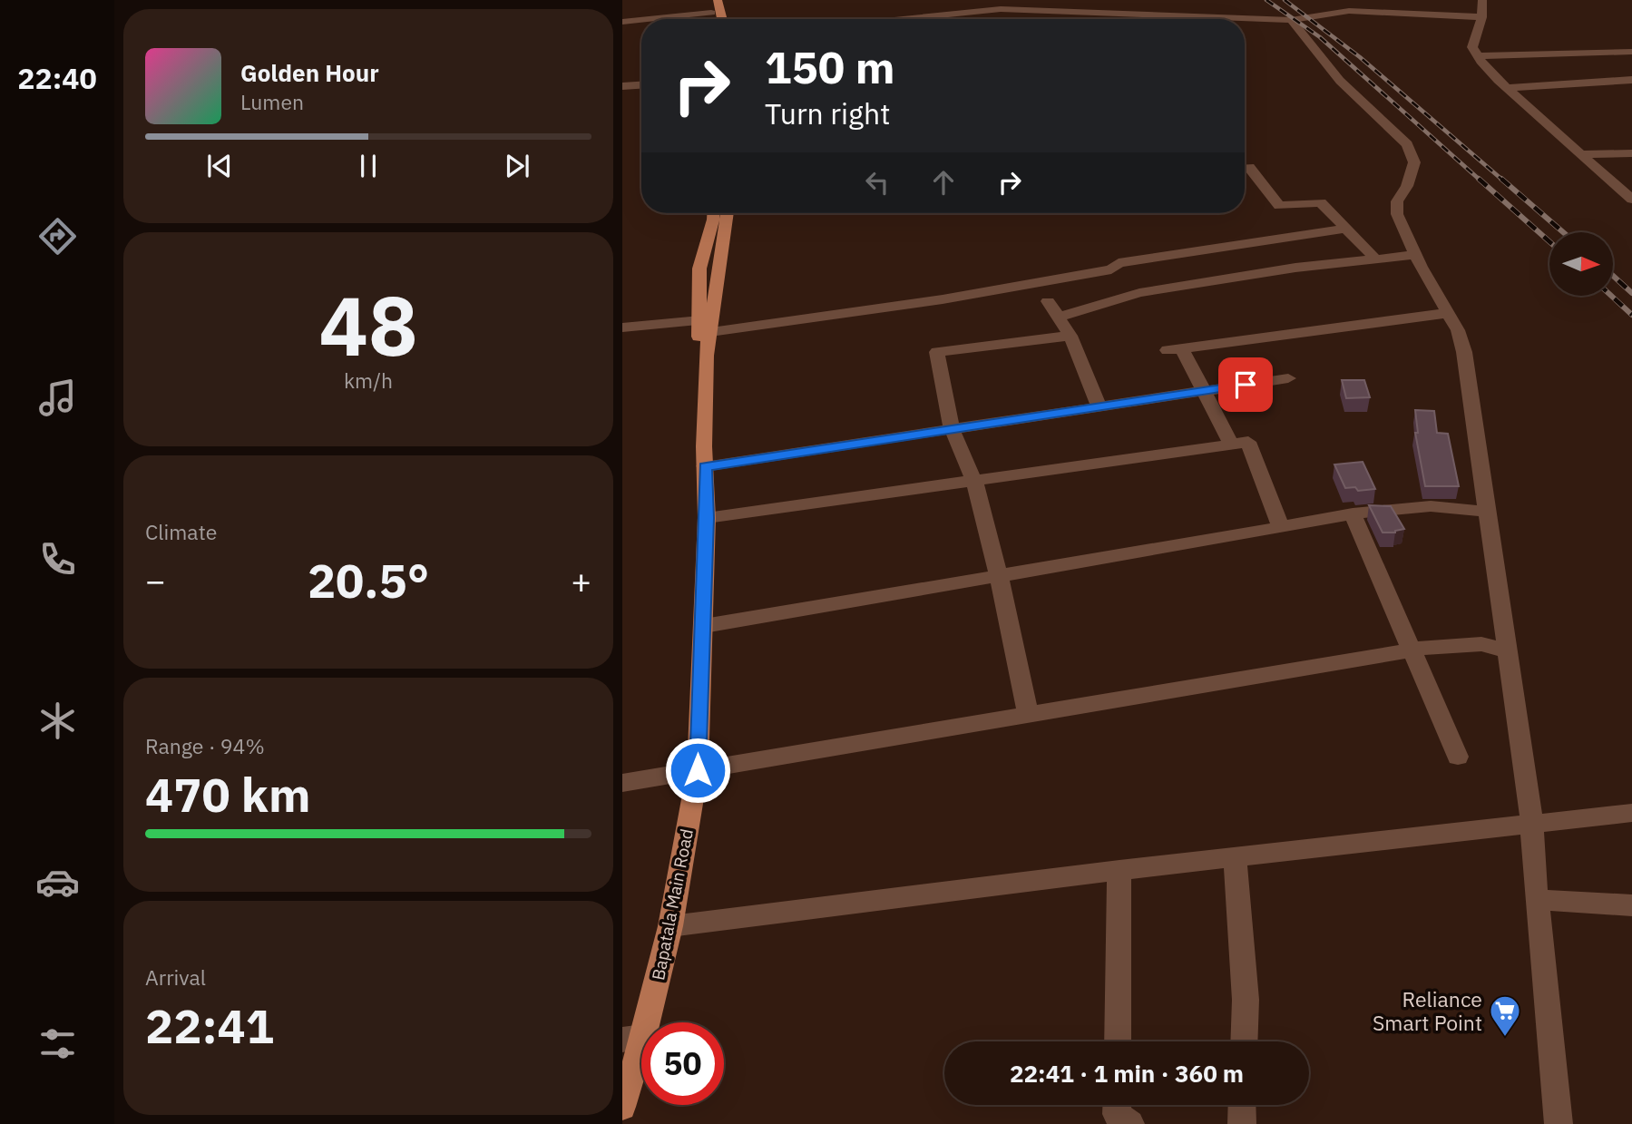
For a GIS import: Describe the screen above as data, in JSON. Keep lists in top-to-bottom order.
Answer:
{
  "streets": {
    "main road": ["Bapatala Main Road"]
  },
  "places": {
    "supermarket": ["Reliance Smart Point"]
  },
  "north": "right",
  "page": {
    "tabs": "22:40",
    "turn": ["150 m", "Turn right"],
    "song": ["Golden Hour", "Lumen"],
    "tile": [
      ["48", "km/h"],
      "Climate",
      ["Range · 94%", "470 km"],
      ["Arrival", "22:41"]
    ],
    "heat": ["−", "20.5°", "+"],
    "limit": "50",
    "trip": "22:41 · 1 min · 360 m"
  }
}
